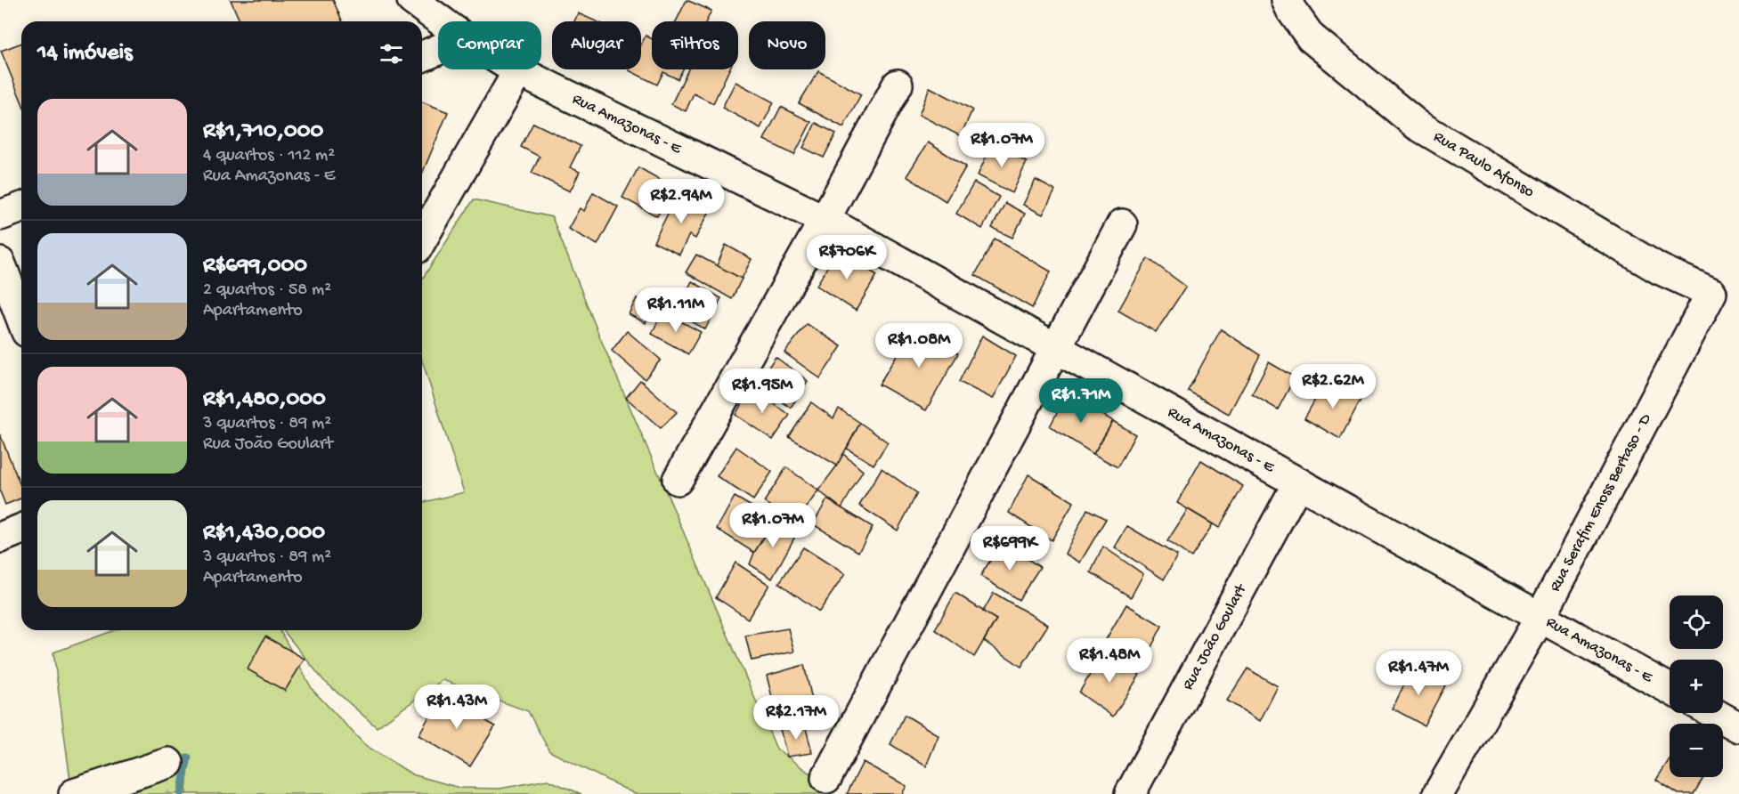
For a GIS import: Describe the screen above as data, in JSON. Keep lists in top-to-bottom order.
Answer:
{
  "streets": {
    "street": [
      "Rua Amazonas - E",
      "Rua Paulo Afonso",
      "Rua Serafim Enoss Bertaso - D",
      "Rua João Goulart"
    ]
  },
  "crossings": [
    ["Rua Amazonas - E", "Rua Serafim Enoss Bertaso - D"],
    ["Rua Amazonas - E", "Rua João Goulart"],
    ["Rua Paulo Afonso", "Rua Serafim Enoss Bertaso - D"]
  ],
  "page": {
    "chip": [
      "Comprar",
      "Alugar",
      "Filtros",
      "Novo"
    ],
    "heading": "14 imóveis",
    "list": [
      {
        "name": "R$1,710,000",
        "note": "4 quartos · 112 m² · Rua Amazonas - E"
      },
      {
        "name": "R$699,000",
        "note": "2 quartos · 58 m² · Apartamento"
      },
      {
        "name": "R$1,480,000",
        "note": "3 quartos · 89 m² · Rua João Goulart"
      },
      {
        "name": "R$1,430,000",
        "note": "3 quartos · 89 m² · Apartamento"
      }
    ],
    "price": [
      "R$1.07M",
      "R$2.94M",
      "R$706K",
      "R$1.11M",
      "R$1.08M",
      "R$2.62M",
      "R$1.95M",
      "R$1.71M",
      "R$1.07M",
      "R$699K",
      "R$1.48M",
      "R$1.47M",
      "R$1.43M",
      "R$2.17M"
    ],
    "map_buttons": ["+", "−"]
  }
}
